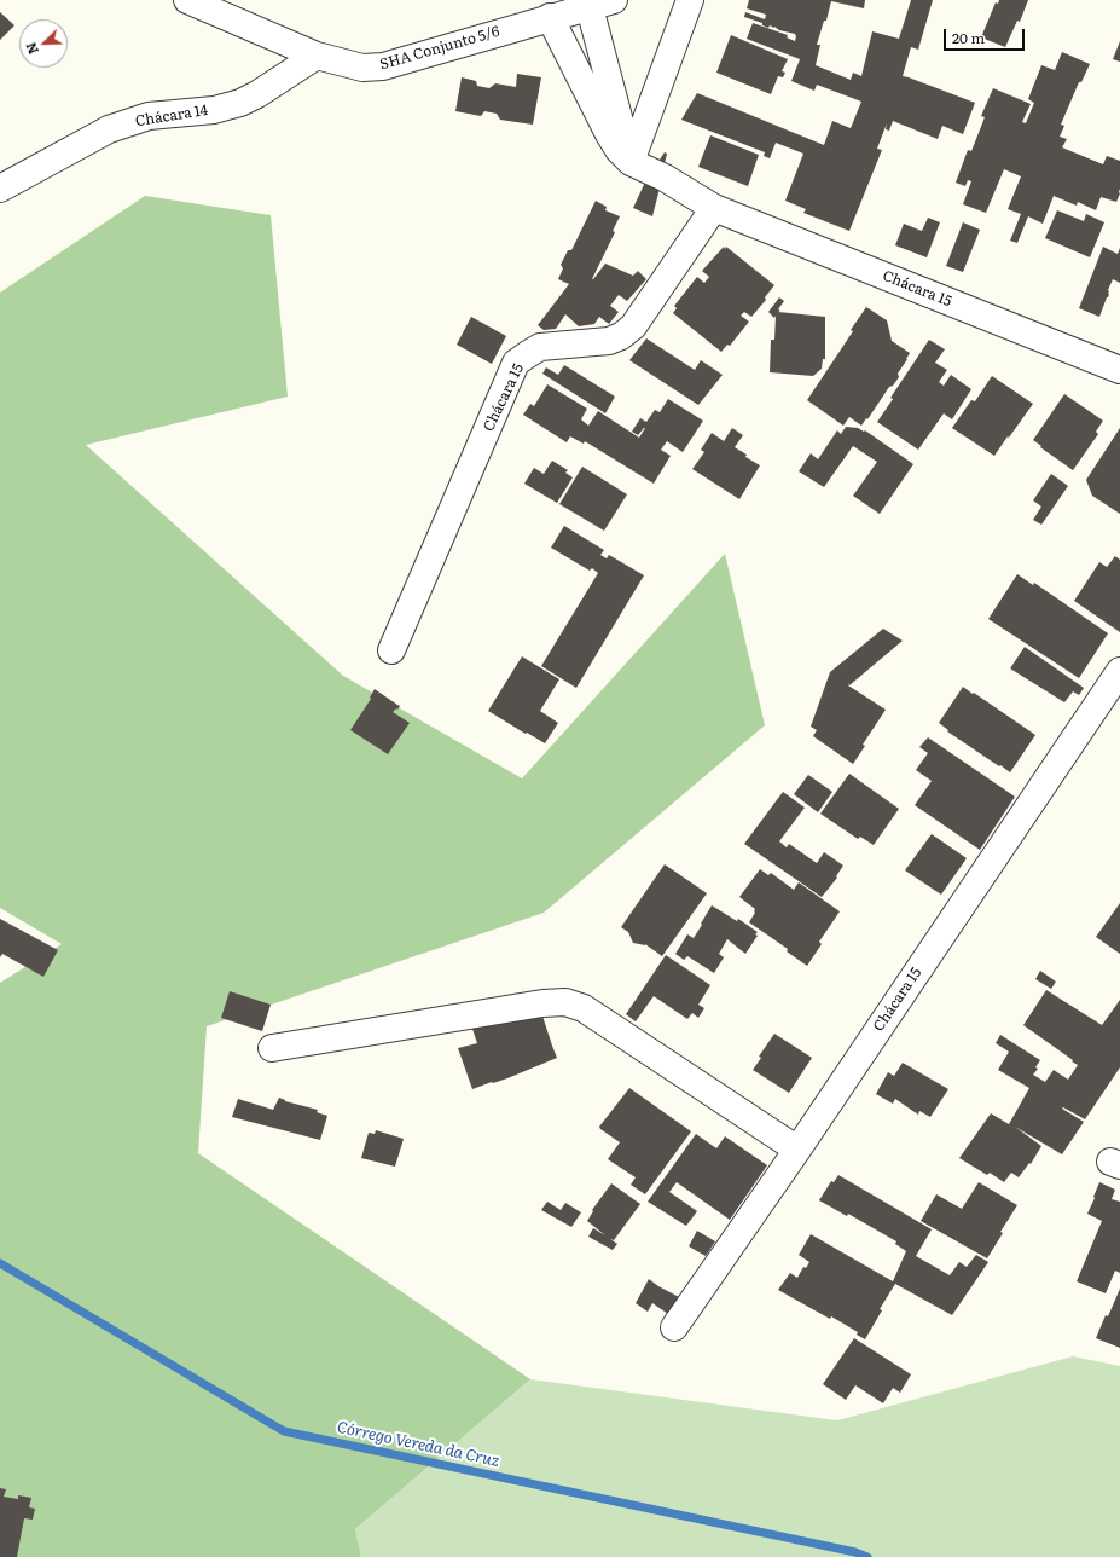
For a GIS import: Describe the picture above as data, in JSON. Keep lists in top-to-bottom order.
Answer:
{
  "streets": {
    "street": ["SHA Conjunto 5/6", "Chácara 14", "Chácara 15"]
  },
  "crossings": [
    ["SHA Conjunto 5/6", "Chácara 14"],
    ["SHA Conjunto 5/6", "Chácara 15"]
  ],
  "water": ["Córrego Vereda da Cruz"],
  "scale_bar": "20 m",
  "north": "bottom left"
}
